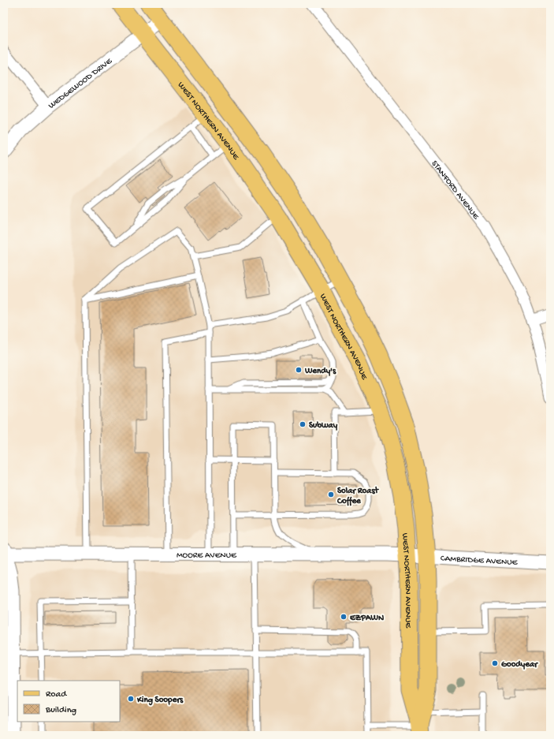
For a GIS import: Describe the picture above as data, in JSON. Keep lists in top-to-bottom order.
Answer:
{
  "streets": {
    "main road": ["WEST NORTHERN AVENUE"],
    "street": [
      "WEDGEWOOD DRIVE",
      "STANFORD AVENUE",
      "MOORE AVENUE",
      "CAMBRIDGE AVENUE"
    ]
  },
  "crossings": [
    ["WEDGEWOOD DRIVE", "WEST NORTHERN AVENUE"],
    ["WEST NORTHERN AVENUE", "MOORE AVENUE"],
    ["WEST NORTHERN AVENUE", "CAMBRIDGE AVENUE"],
    ["MOORE AVENUE", "CAMBRIDGE AVENUE"]
  ],
  "places": [
    "Wendy's",
    "Subway",
    "Solar Roast Coffee",
    "EZPAWN",
    "Goodyear",
    "King Soopers"
  ],
  "legend": ["Road", "Building"]
}
